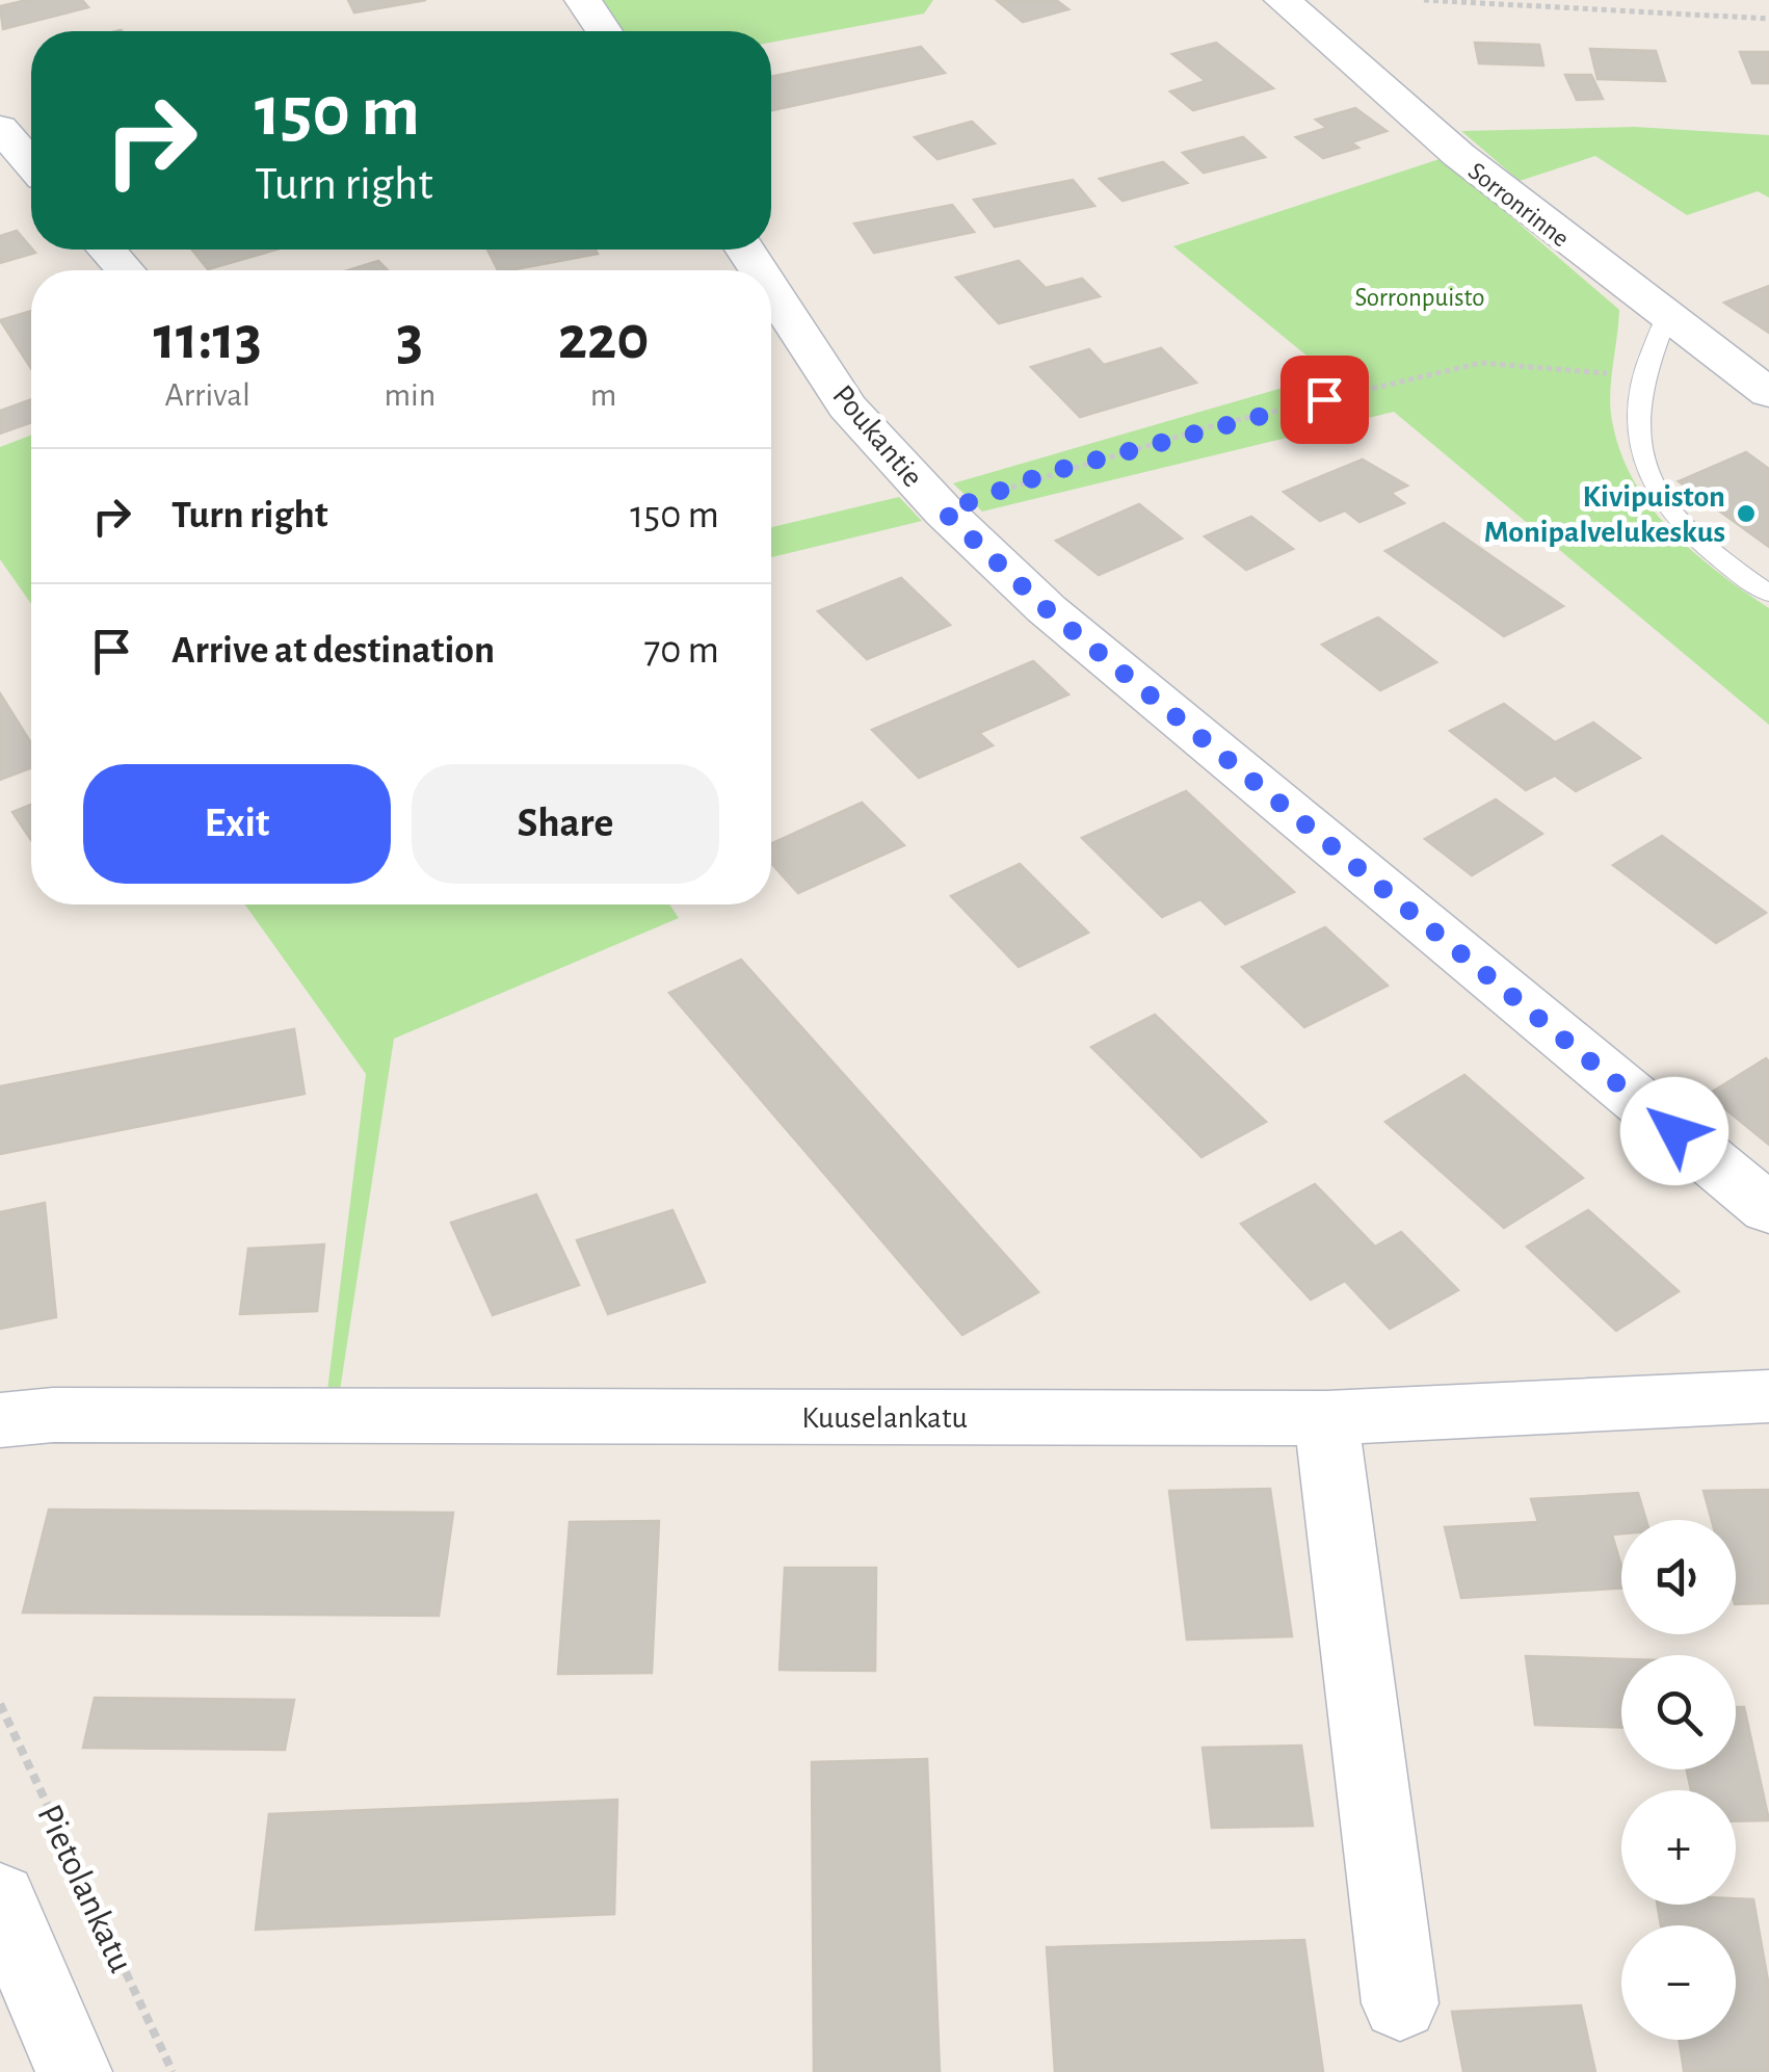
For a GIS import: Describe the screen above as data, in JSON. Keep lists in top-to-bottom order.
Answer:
{
  "streets": {
    "street": ["Sorronrinne", "Poukantie", "Kuuselankatu"],
    "path": ["Pietolankatu"]
  },
  "parks": ["Sorronpuisto"],
  "places": ["Kivipuiston Monipalvelukeskus"],
  "page": {
    "turn": ["150 m", "Turn right"],
    "eta": [
      "11:13",
      "Arrival",
      "3",
      "min",
      "220",
      "m"
    ],
    "list": [
      {
        "name": "Turn right",
        "value": "150 m"
      },
      {
        "name": "Arrive at destination",
        "value": "70 m"
      }
    ],
    "buttons": ["Exit", "Share"],
    "map_buttons": ["+", "−"]
  }
}
